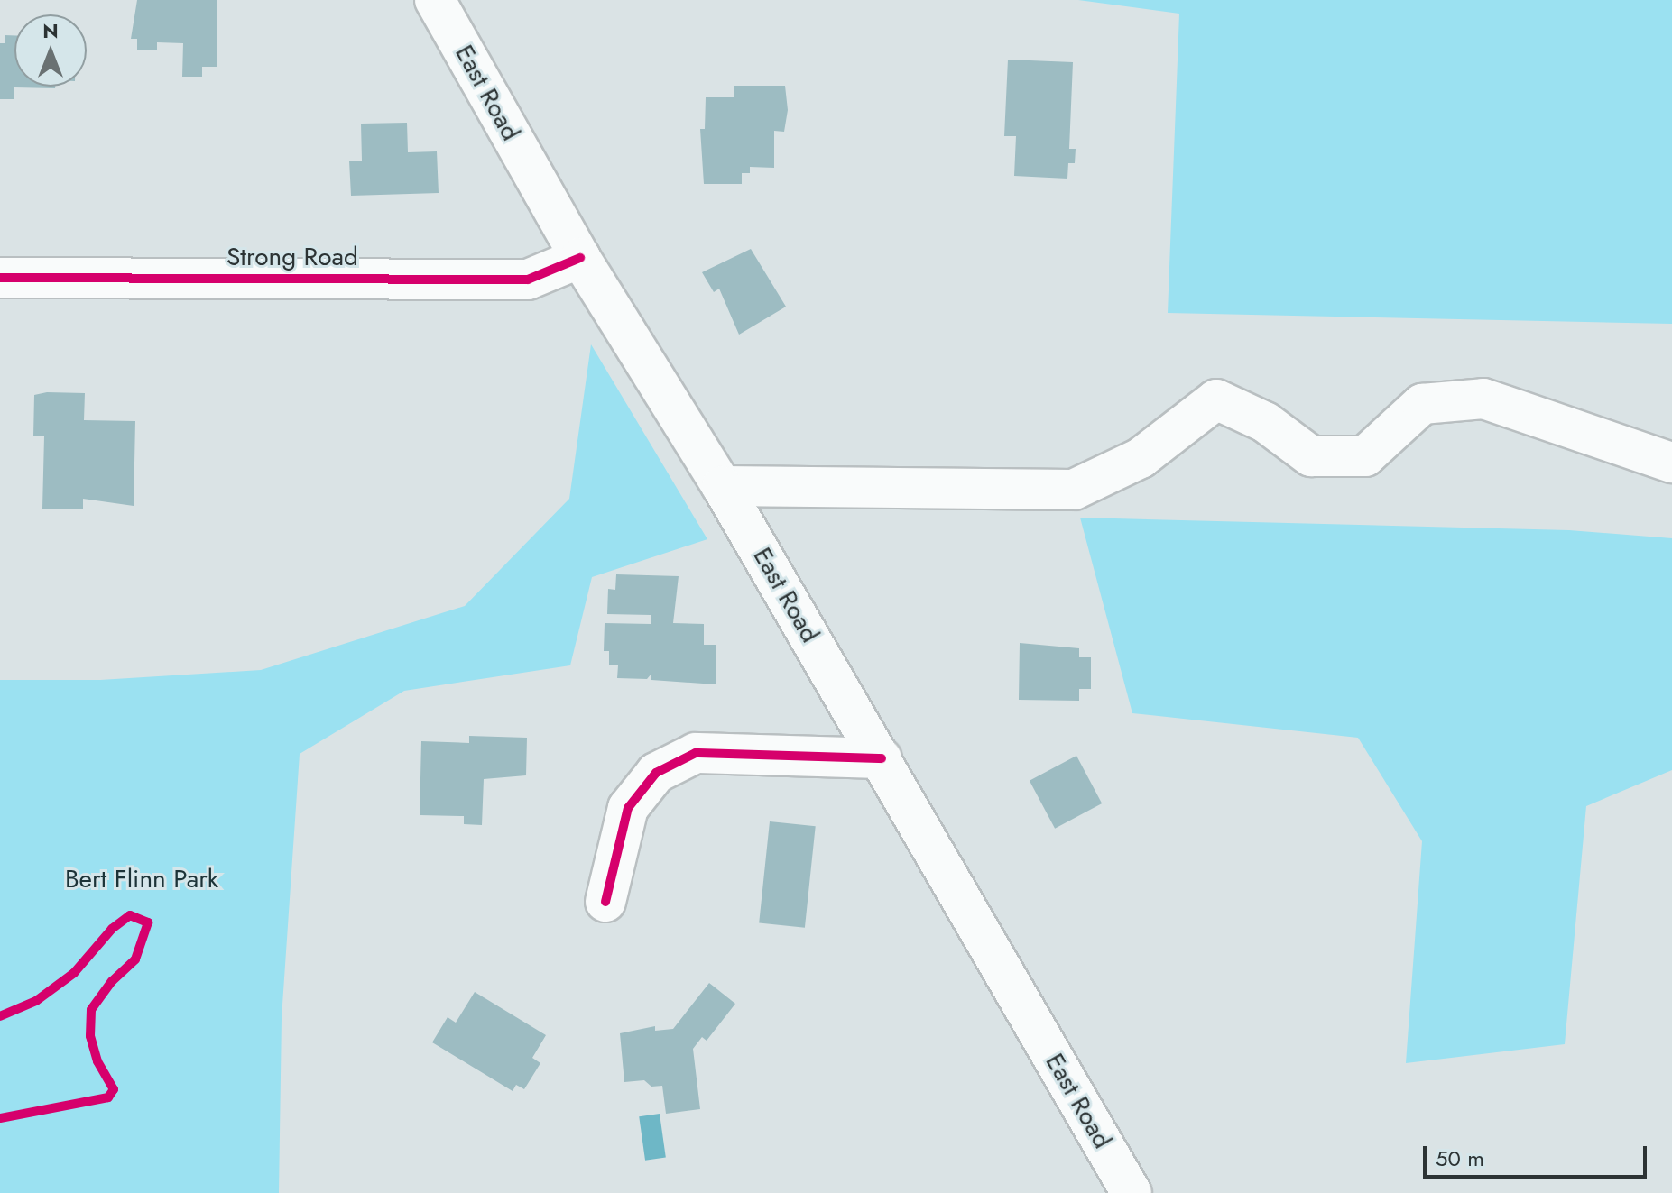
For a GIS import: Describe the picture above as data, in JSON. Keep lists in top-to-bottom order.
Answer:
{
  "streets": {
    "main road": ["East Road", "Strong Road"]
  },
  "crossings": [
    ["East Road", "Strong Road"]
  ],
  "parks": ["Bert Flinn Park"],
  "scale_bar": "50 m",
  "north": "top"
}
